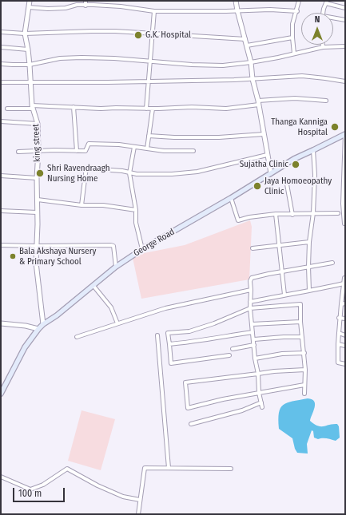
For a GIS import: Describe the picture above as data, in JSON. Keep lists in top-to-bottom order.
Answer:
{
  "streets": {
    "main road": ["George Road"],
    "street": ["king street"]
  },
  "crossings": [
    ["king street", "George Road"]
  ],
  "places": [
    "G.K. Hospital",
    "Thanga Kanniga Hospital",
    "Sujatha Clinic",
    "Shri Ravendraagh Nursing Home",
    "Jaya Homoeopathy Clinic",
    "Bala Akshaya Nursery & Primary School"
  ],
  "scale_bar": "100 m",
  "north": "top"
}
